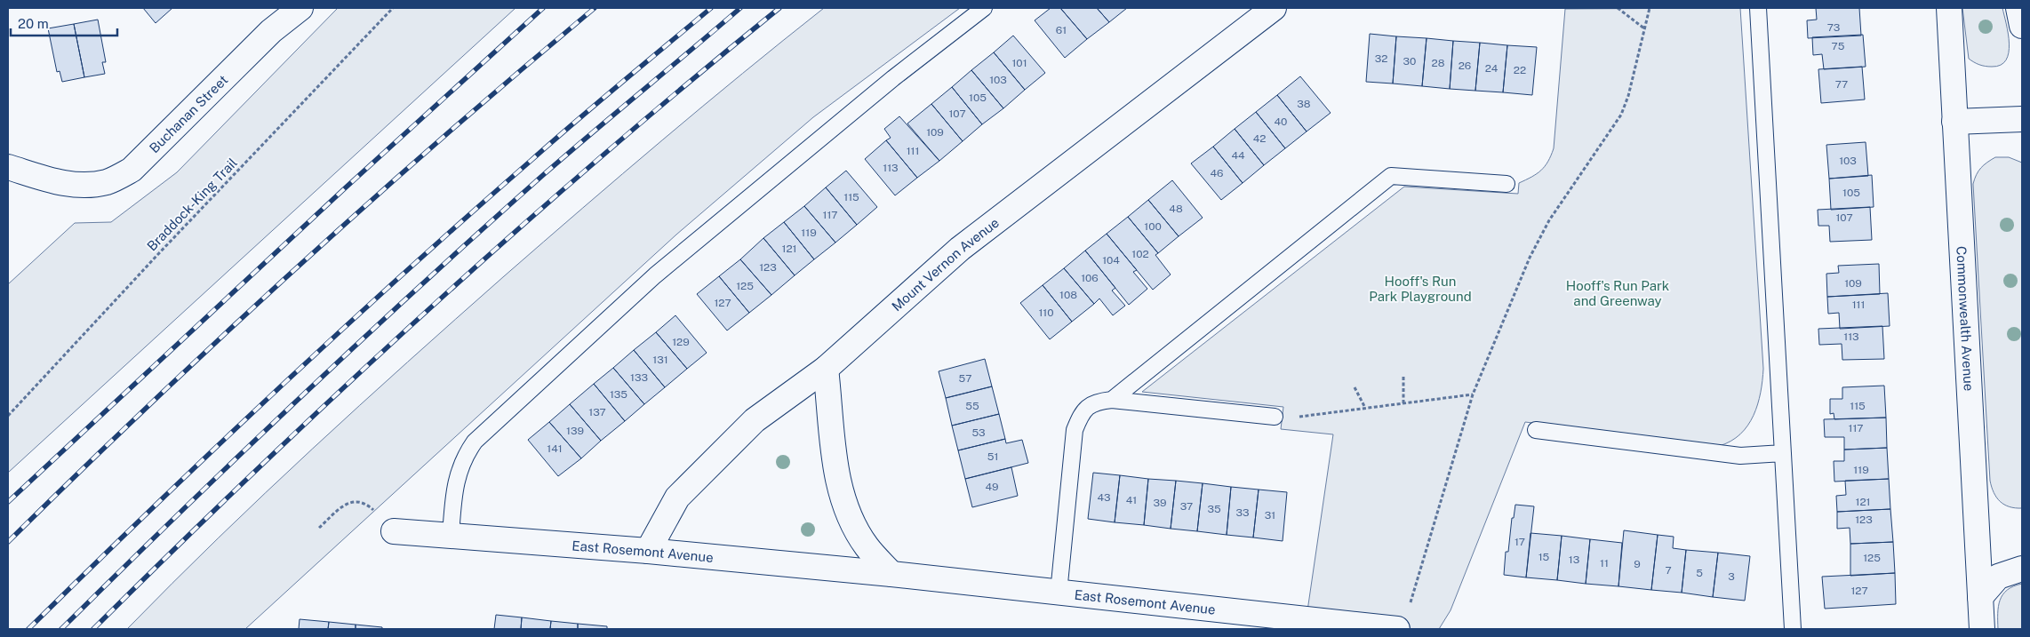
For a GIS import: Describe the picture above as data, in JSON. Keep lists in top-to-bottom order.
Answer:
{
  "streets": {
    "street": [
      "Buchanan Street",
      "Mount Vernon Avenue",
      "Commonwealth Avenue",
      "East Rosemont Avenue"
    ],
    "path": ["Braddock-King Trail"]
  },
  "crossings": [
    ["Mount Vernon Avenue", "East Rosemont Avenue"]
  ],
  "parks": ["Hooff's Run Park Playground", "Hooff's Run Park and Greenway"],
  "house_numbers": [
    "73",
    "61",
    "75",
    "32",
    "30",
    "101",
    "28",
    "26",
    "24",
    "22",
    "103",
    "77",
    "105",
    "38",
    "107",
    "40",
    "109",
    "42",
    "111",
    "44",
    "103",
    "113",
    "46",
    "105",
    "115",
    "48",
    "117",
    "107",
    "100",
    "119",
    "121",
    "102",
    "104",
    "123",
    "106",
    "109",
    "125",
    "108",
    "127",
    "111",
    "110",
    "113",
    "129",
    "131",
    "133",
    "57",
    "135",
    "55",
    "115",
    "137",
    "117",
    "139",
    "53",
    "141",
    "51",
    "119",
    "49",
    "43",
    "41",
    "121",
    "39",
    "37",
    "35",
    "33",
    "31",
    "123",
    "17",
    "15",
    "125",
    "13",
    "11",
    "9",
    "7",
    "5",
    "3",
    "127"
  ],
  "scale_bar": "20 m"
}
